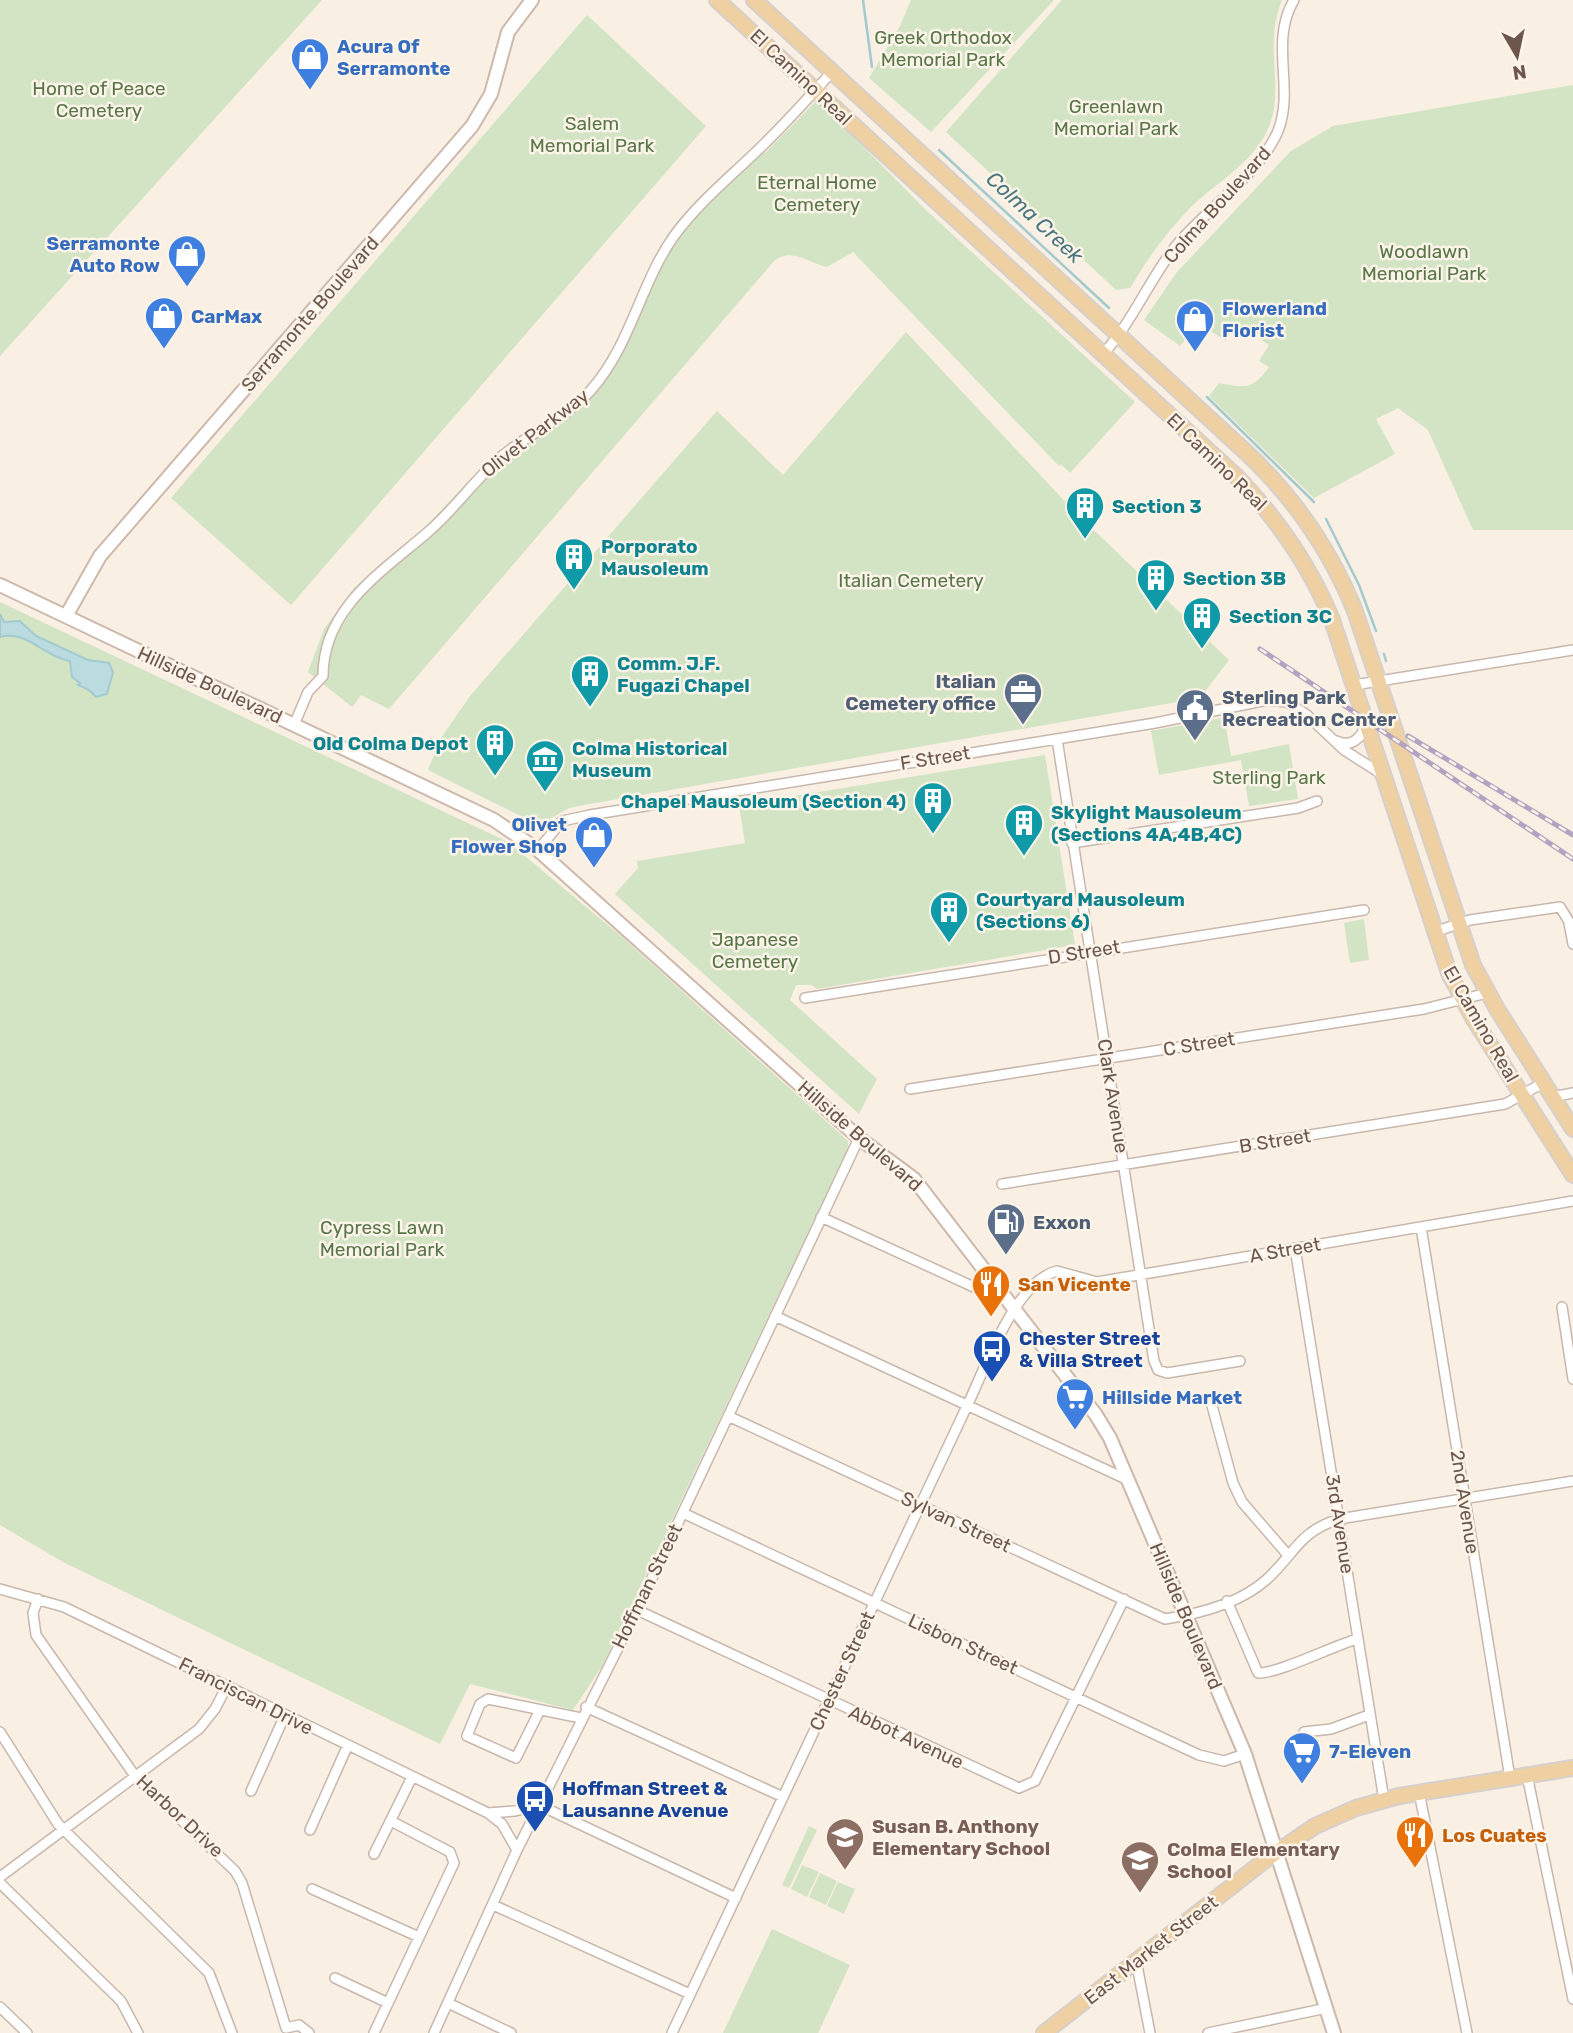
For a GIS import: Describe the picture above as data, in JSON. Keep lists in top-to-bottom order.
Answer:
{
  "streets": {
    "main road": [
      "El Camino Real",
      "Serramonte Boulevard",
      "Hillside Boulevard",
      "East Market Street"
    ],
    "street": [
      "Colma Boulevard",
      "Olivet Parkway",
      "F Street",
      "D Street",
      "C Street",
      "Clark Avenue",
      "B Street",
      "A Street",
      "2nd Avenue",
      "Sylvan Street",
      "3rd Avenue",
      "Hoffman Street",
      "Lisbon Street",
      "Chester Street",
      "Franciscan Drive",
      "Abbot Avenue",
      "Harbor Drive"
    ]
  },
  "crossings": [
    ["El Camino Real", "Colma Boulevard"],
    ["El Camino Real", "Olivet Parkway"],
    ["El Camino Real", "F Street"],
    ["El Camino Real", "C Street"],
    ["El Camino Real", "B Street"],
    ["Serramonte Boulevard", "Hillside Boulevard"],
    ["Olivet Parkway", "Hillside Boulevard"],
    ["Hillside Boulevard", "F Street"],
    ["Hillside Boulevard", "A Street"],
    ["Hillside Boulevard", "Sylvan Street"],
    ["Hillside Boulevard", "Hoffman Street"],
    ["Hillside Boulevard", "Lisbon Street"],
    ["Hillside Boulevard", "Chester Street"],
    ["Hillside Boulevard", "East Market Street"],
    ["F Street", "Clark Avenue"],
    ["D Street", "Clark Avenue"],
    ["C Street", "Clark Avenue"],
    ["Clark Avenue", "B Street"],
    ["Clark Avenue", "A Street"],
    ["A Street", "2nd Avenue"],
    ["A Street", "3rd Avenue"],
    ["A Street", "Chester Street"],
    ["2nd Avenue", "East Market Street"],
    ["Sylvan Street", "Hoffman Street"],
    ["Sylvan Street", "Chester Street"],
    ["3rd Avenue", "East Market Street"],
    ["Hoffman Street", "Lisbon Street"],
    ["Hoffman Street", "Franciscan Drive"],
    ["Hoffman Street", "Abbot Avenue"],
    ["Lisbon Street", "Chester Street"],
    ["Lisbon Street", "Abbot Avenue"],
    ["Chester Street", "Abbot Avenue"],
    ["Franciscan Drive", "Harbor Drive"]
  ],
  "water": ["Colma Creek"],
  "parks": [
    "Greek Orthodox Memorial Park",
    "Home of Peace Cemetery",
    "Greenlawn Memorial Park",
    "Salem Memorial Park",
    "Eternal Home Cemetery",
    "Woodlawn Memorial Park",
    "Italian Cemetery",
    "Sterling Park",
    "Japanese Cemetery",
    "Cypress Lawn Memorial Park"
  ],
  "places": {
    "shop": [
      "Acura Of Serramonte",
      "Serramonte Auto Row",
      "CarMax",
      "Flowerland Florist",
      "Olivet Flower Shop"
    ],
    "building": [
      "Section 3",
      "Porporato Mausoleum",
      "Section 3B",
      "Section 3C",
      "Comm. J.F. Fugazi Chapel",
      "Old Colma Depot",
      "Chapel Mausoleum (Section 4)",
      "Skylight Mausoleum (Sections 4A,4B,4C)",
      "Courtyard Mausoleum (Sections 6)"
    ],
    "office": ["Italian Cemetery office"],
    "public building": ["Sterling Park Recreation Center"],
    "museum": ["Colma Historical Museum"],
    "fuel station": ["Exxon"],
    "restaurant": ["San Vicente", "Los Cuates"],
    "bus stop": ["Chester Street & Villa Street", "Hoffman Street & Lausanne Avenue"],
    "supermarket": ["Hillside Market", "7-Eleven"],
    "school or university": ["Susan B. Anthony Elementary School", "Colma Elementary School"]
  },
  "north": "bottom"
}
